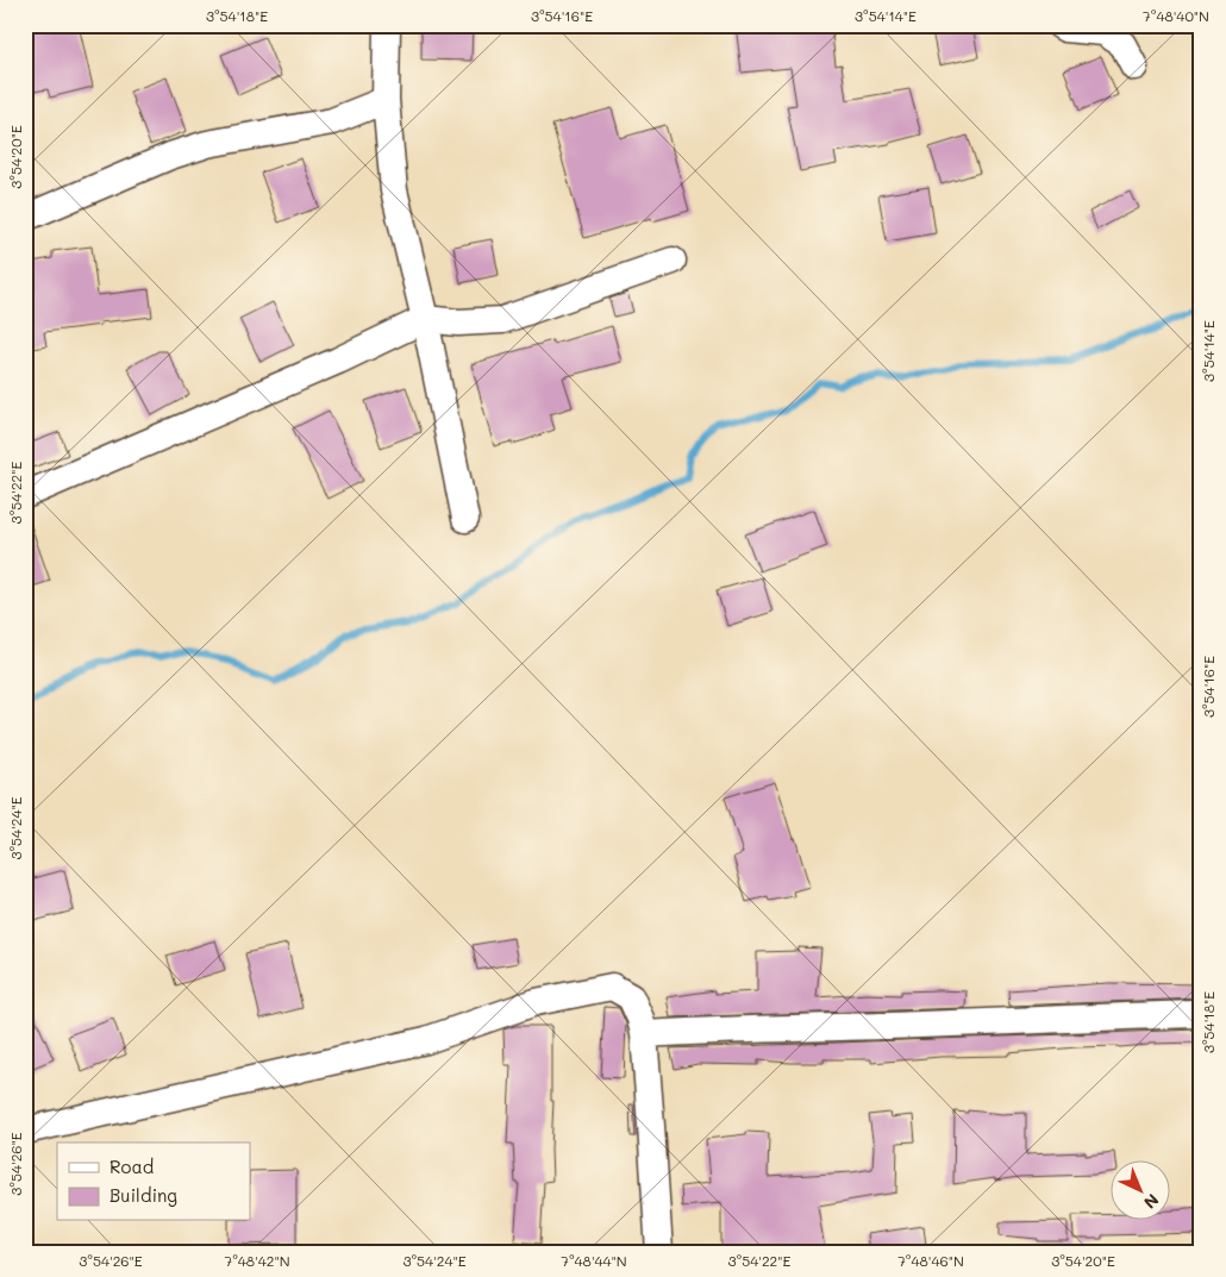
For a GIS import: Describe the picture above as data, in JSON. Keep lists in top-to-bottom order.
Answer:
{
  "legend": ["Road", "Building"],
  "north": "bottom right",
  "coordinates": [
    "3°54'18\"E",
    "3°54'16\"E",
    "3°54'14\"E",
    "7°48'40\"N",
    "3°54'20\"E",
    "3°54'22\"E",
    "3°54'24\"E",
    "3°54'26\"E",
    "7°48'42\"N",
    "7°48'44\"N",
    "7°48'46\"N"
  ]
}
